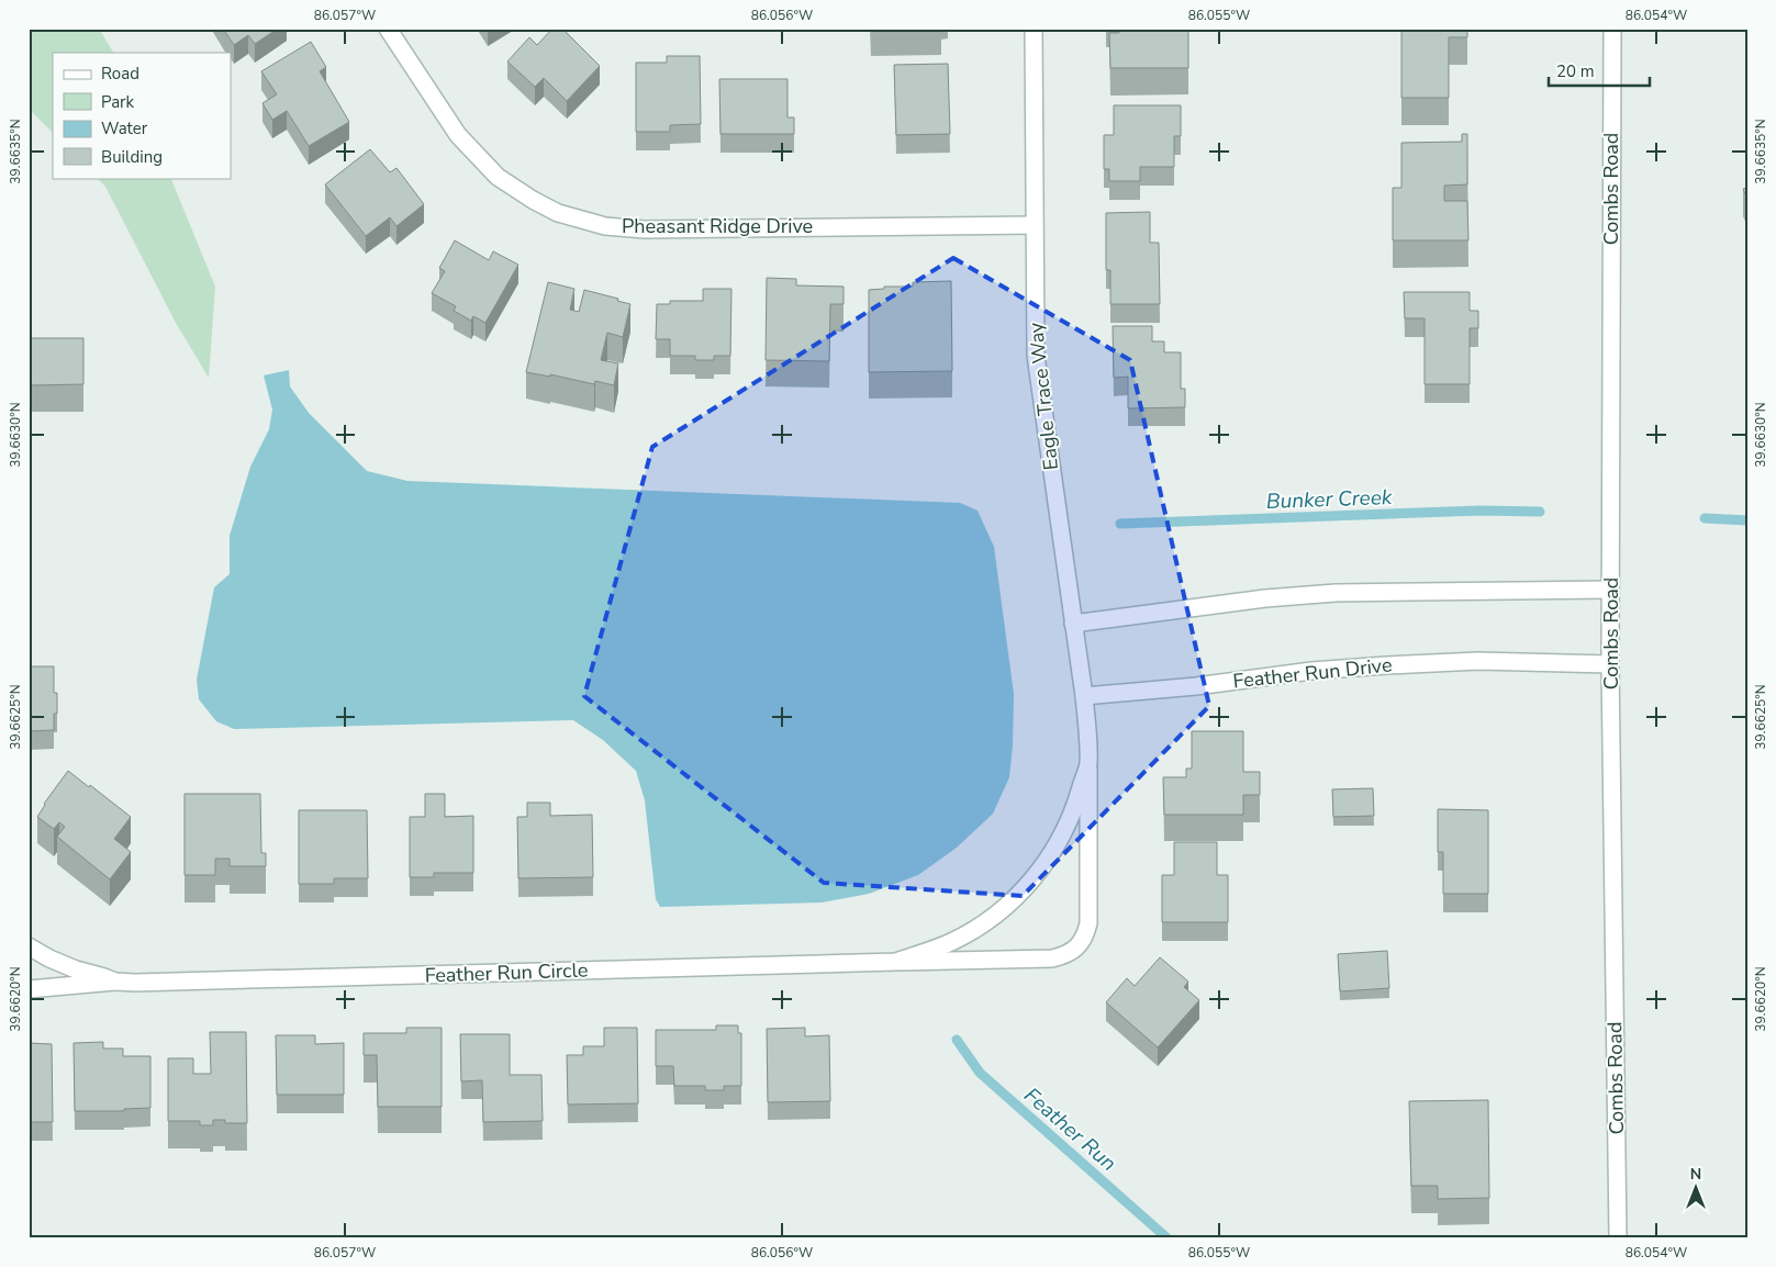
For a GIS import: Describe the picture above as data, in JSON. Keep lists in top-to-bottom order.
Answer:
{
  "streets": {
    "street": [
      "Combs Road",
      "Pheasant Ridge Drive",
      "Eagle Trace Way",
      "Feather Run Drive",
      "Feather Run Circle"
    ]
  },
  "crossings": [
    ["Combs Road", "Feather Run Drive"],
    ["Pheasant Ridge Drive", "Eagle Trace Way"],
    ["Eagle Trace Way", "Feather Run Drive"]
  ],
  "water": ["Bunker Creek", "Feather Run"],
  "legend": [
    "Road",
    "Park",
    "Water",
    "Building"
  ],
  "scale_bar": "20 m",
  "north": "top",
  "coordinates": [
    "86.057°W",
    "86.056°W",
    "86.055°W",
    "86.054°W",
    "39.6635°N",
    "39.6630°N",
    "39.6625°N",
    "39.6620°N"
  ]
}
